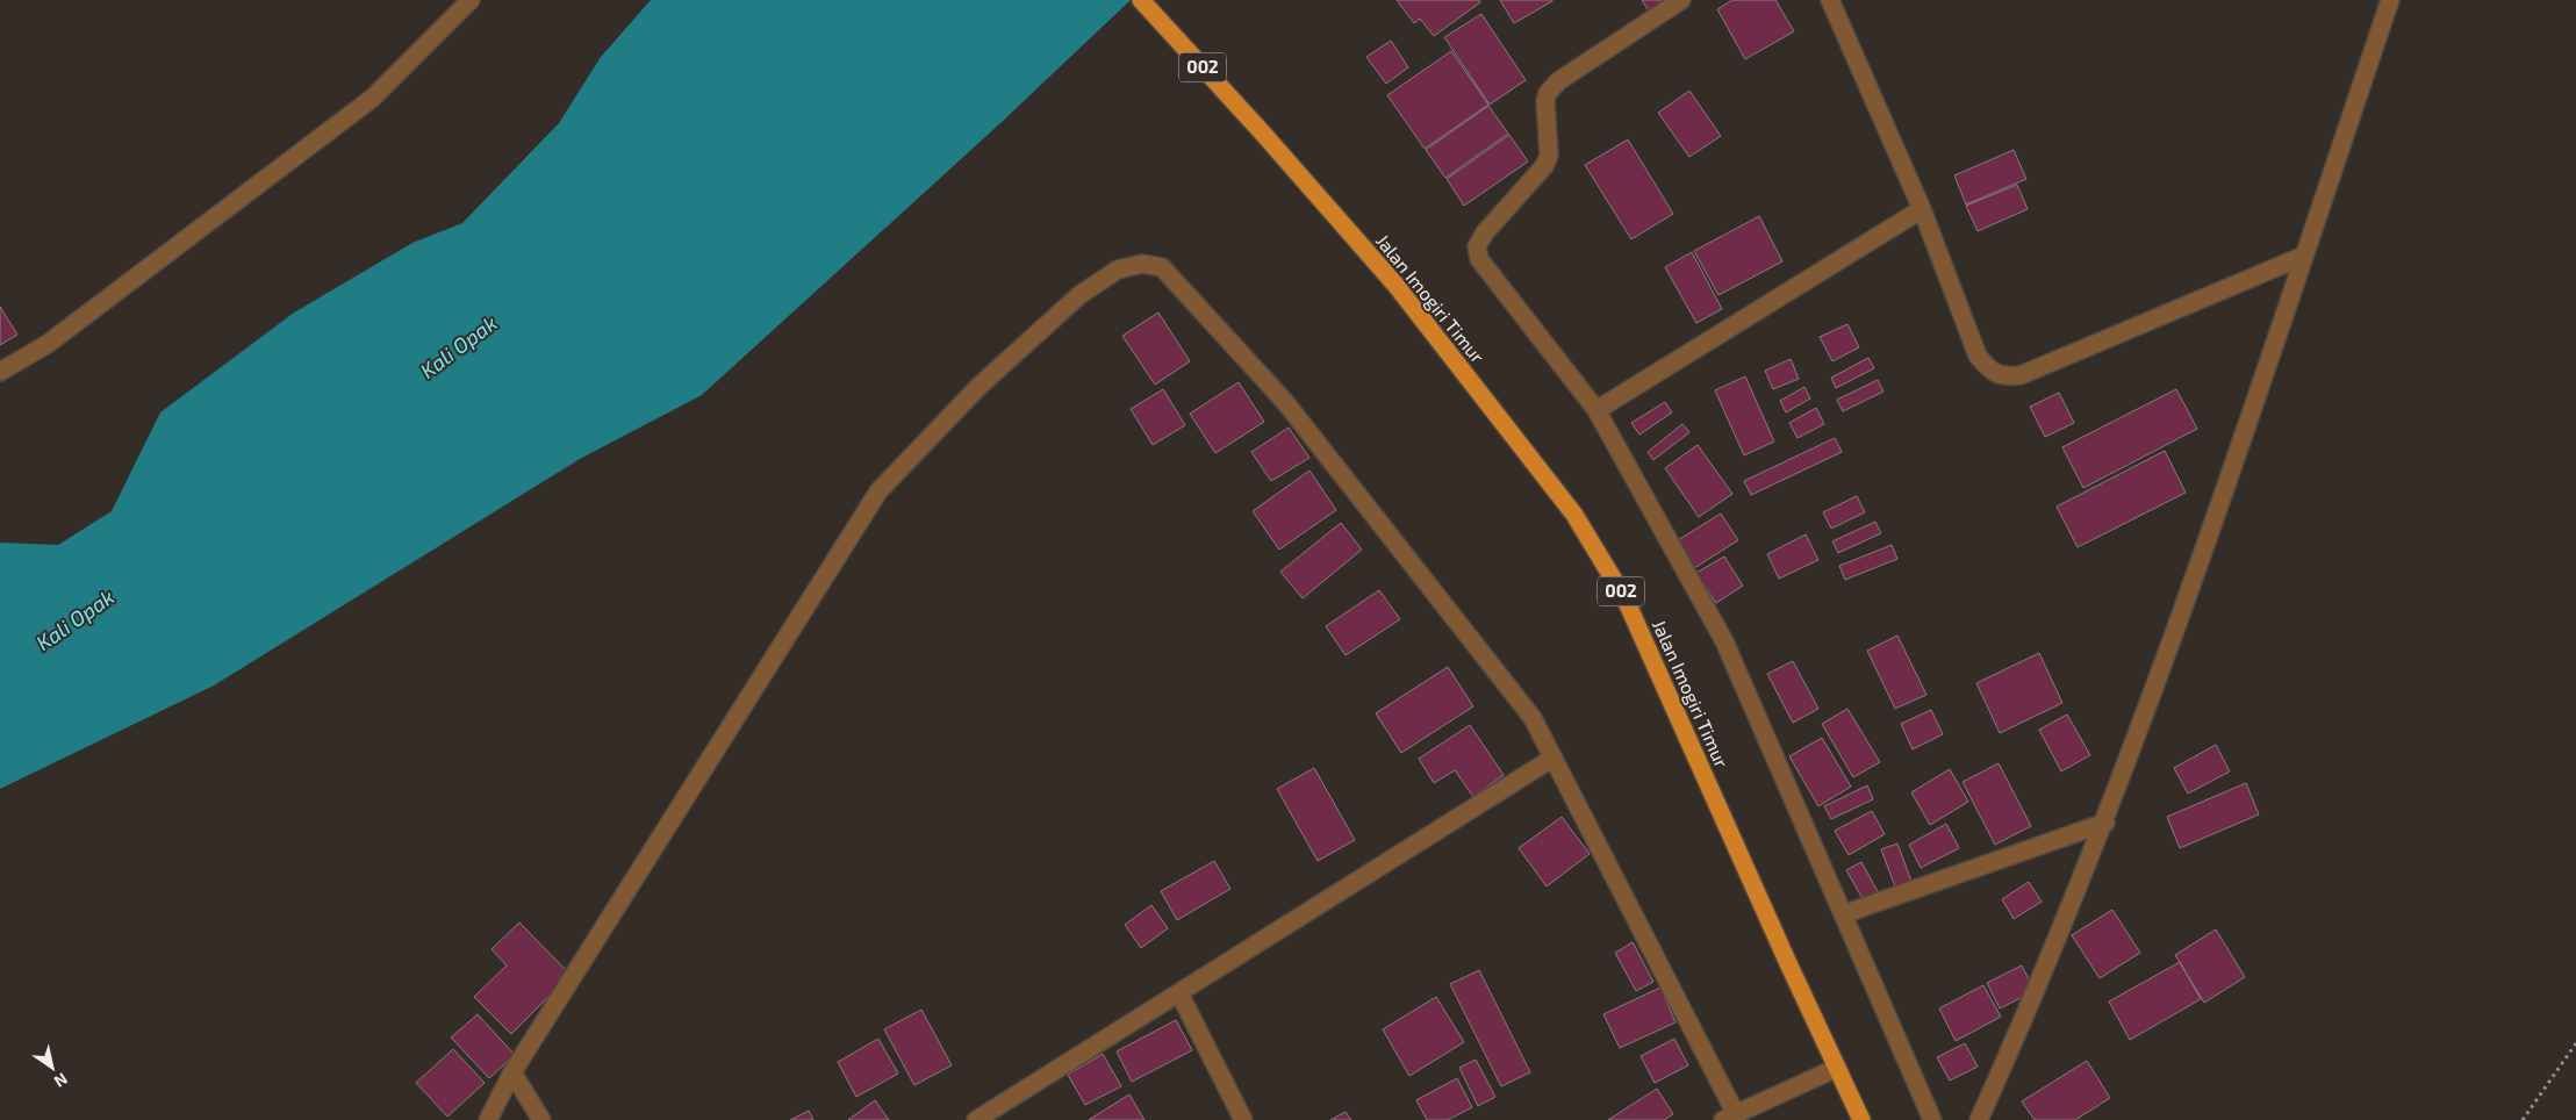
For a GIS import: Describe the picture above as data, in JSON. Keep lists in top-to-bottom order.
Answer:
{
  "streets": {
    "main road": ["002", "Jalan Imogiri Timur"]
  },
  "water": ["Kali Opak"],
  "north": "bottom right"
}
